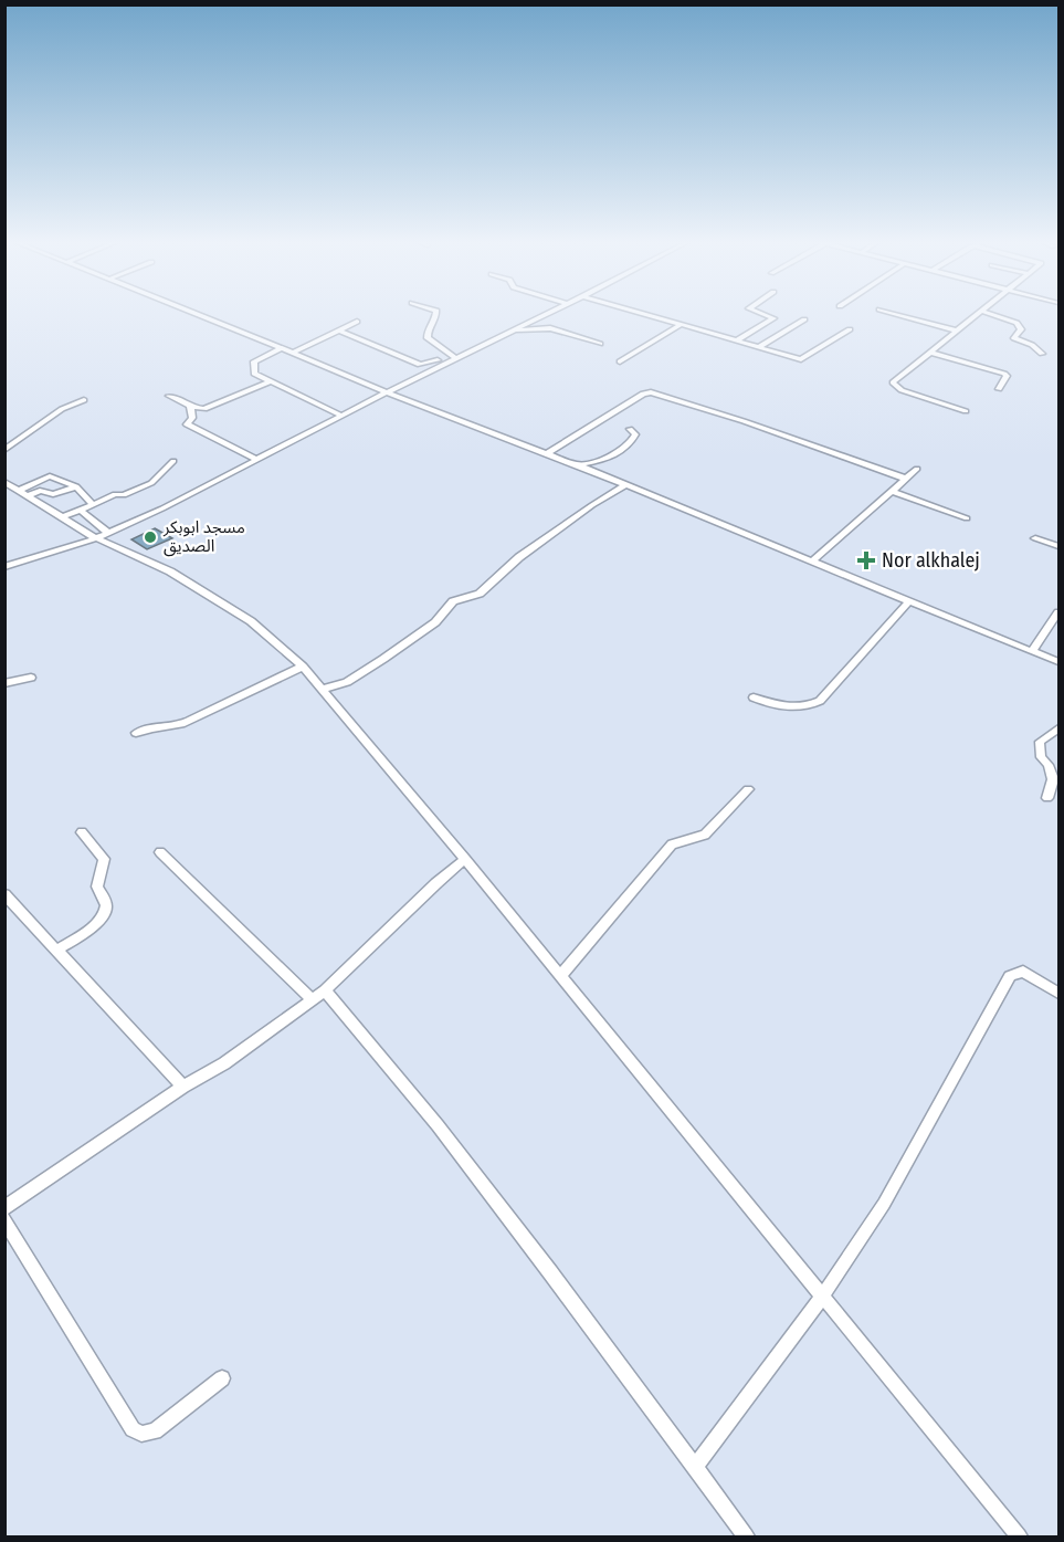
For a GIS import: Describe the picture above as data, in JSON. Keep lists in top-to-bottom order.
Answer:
{
  "places": {
    "other": ["مسجد ابوبكر الصديق"],
    "health": ["Nor alkhalej"]
  }
}
